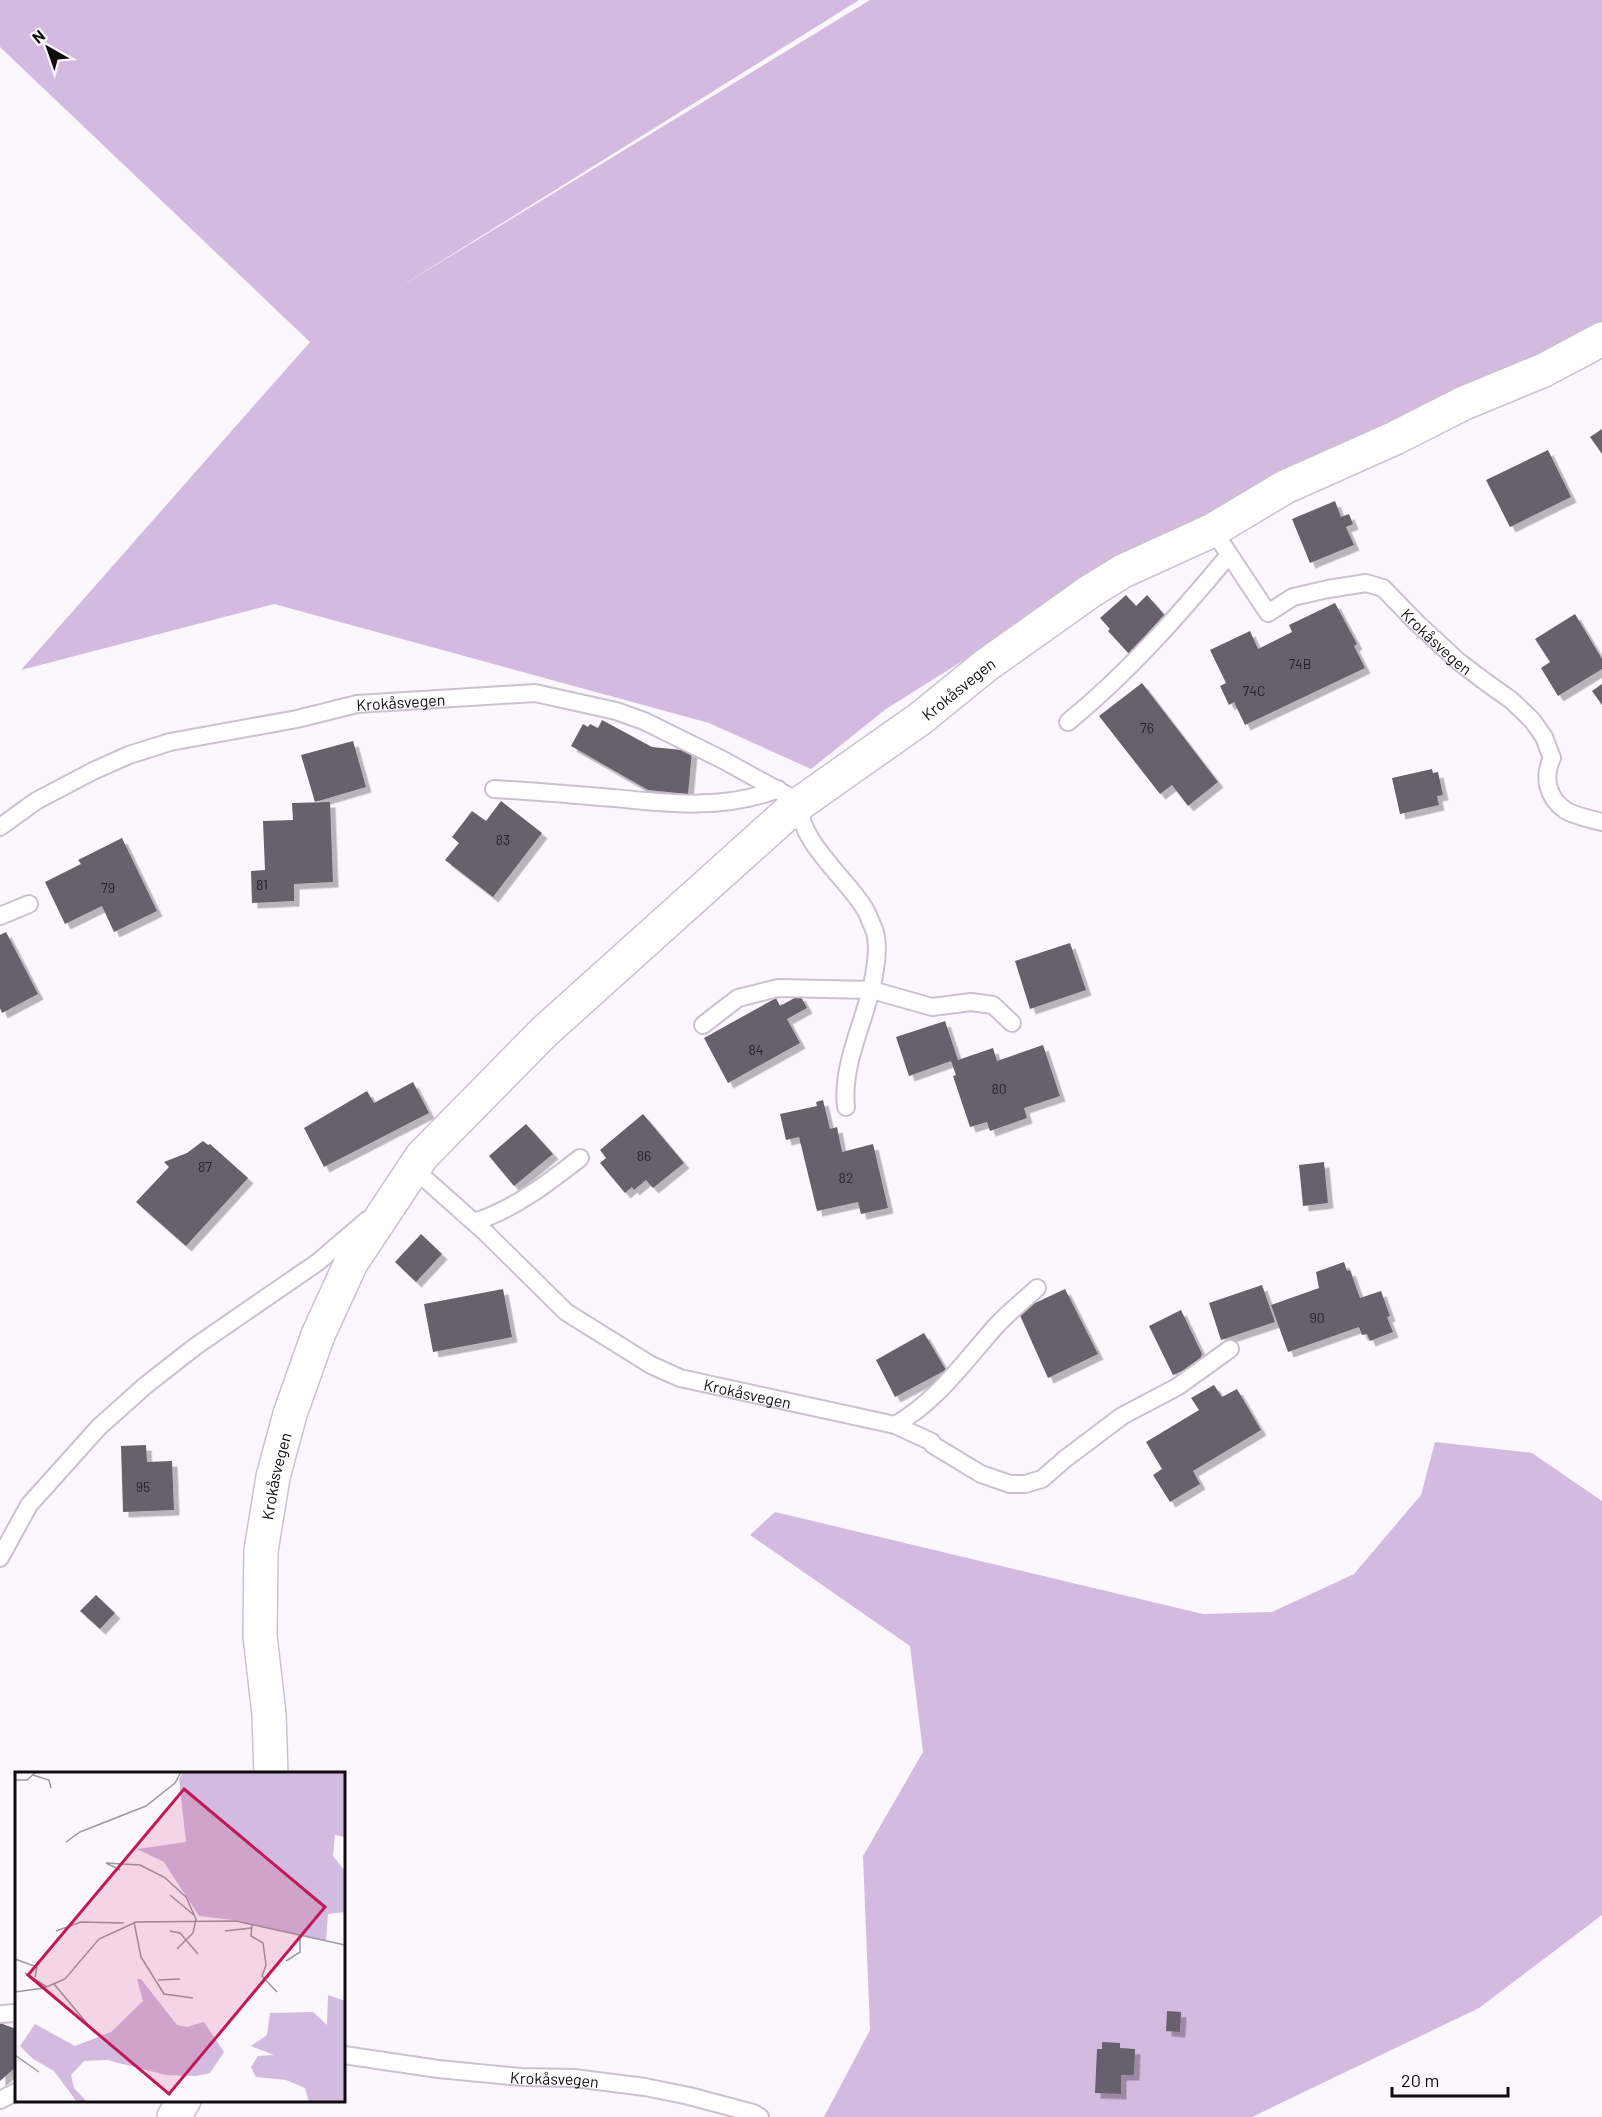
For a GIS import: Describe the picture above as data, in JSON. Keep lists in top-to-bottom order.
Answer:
{
  "streets": {
    "street": ["Krokåsvegen"]
  },
  "house_numbers": [
    "74B",
    "74C",
    "76",
    "83",
    "81",
    "79",
    "84",
    "80",
    "86",
    "87",
    "82",
    "90",
    "95"
  ],
  "scale_bar": "20 m",
  "north": "top left"
}
